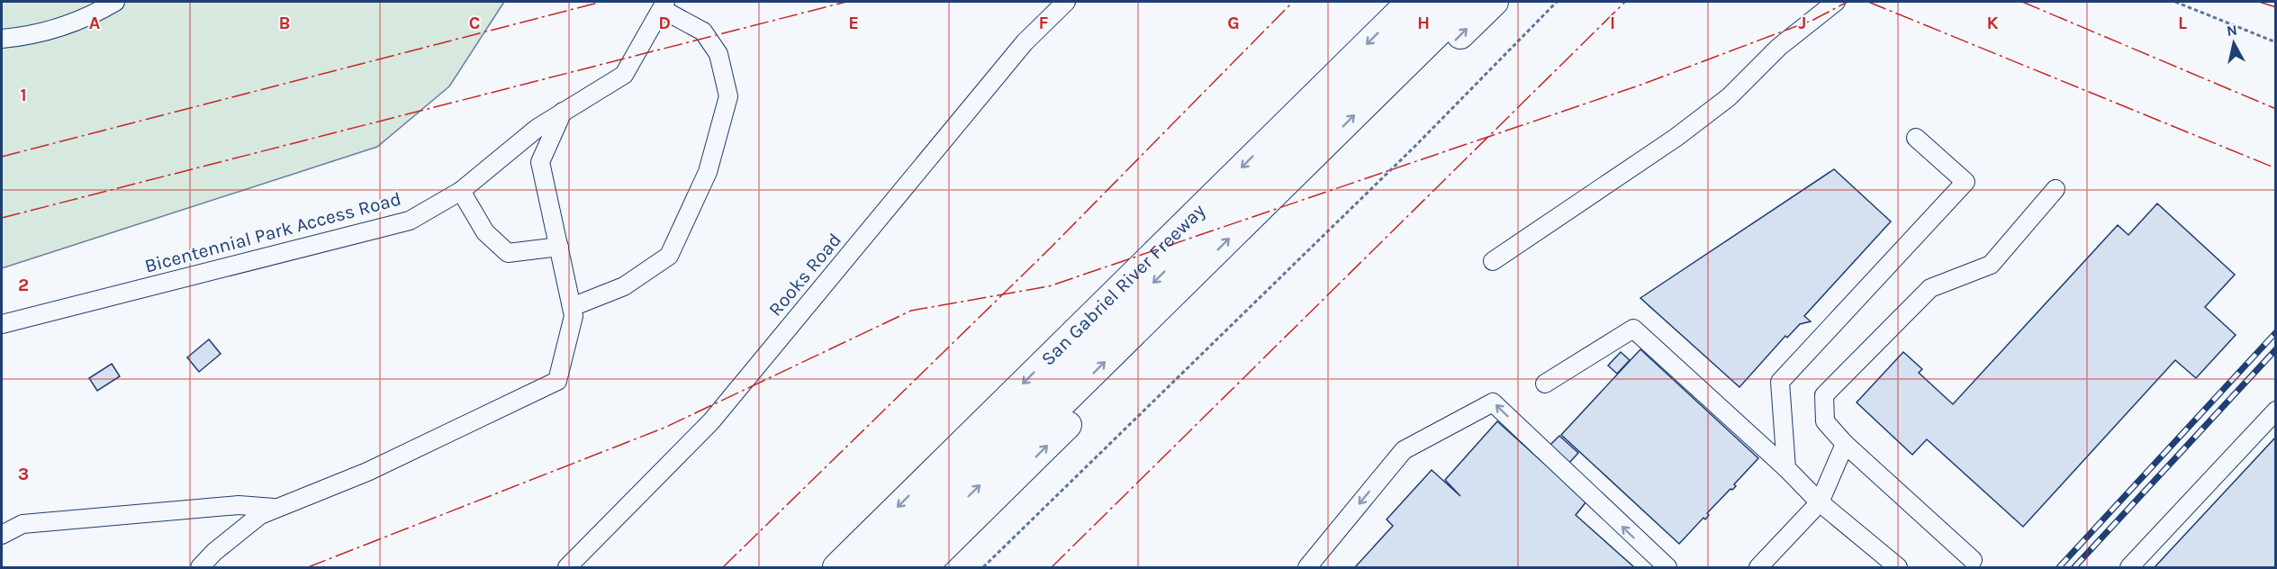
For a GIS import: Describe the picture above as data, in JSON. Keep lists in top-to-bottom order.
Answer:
{
  "streets": {
    "highway": ["San Gabriel River Freeway"],
    "street": ["Bicentennial Park Access Road", "Rooks Road"]
  },
  "north": "top",
  "grid": {
    "columns": [
      "A",
      "B",
      "C",
      "D",
      "E",
      "F",
      "G",
      "H",
      "I",
      "J",
      "K",
      "L"
    ],
    "rows": ["1", "2", "3"]
  }
}
